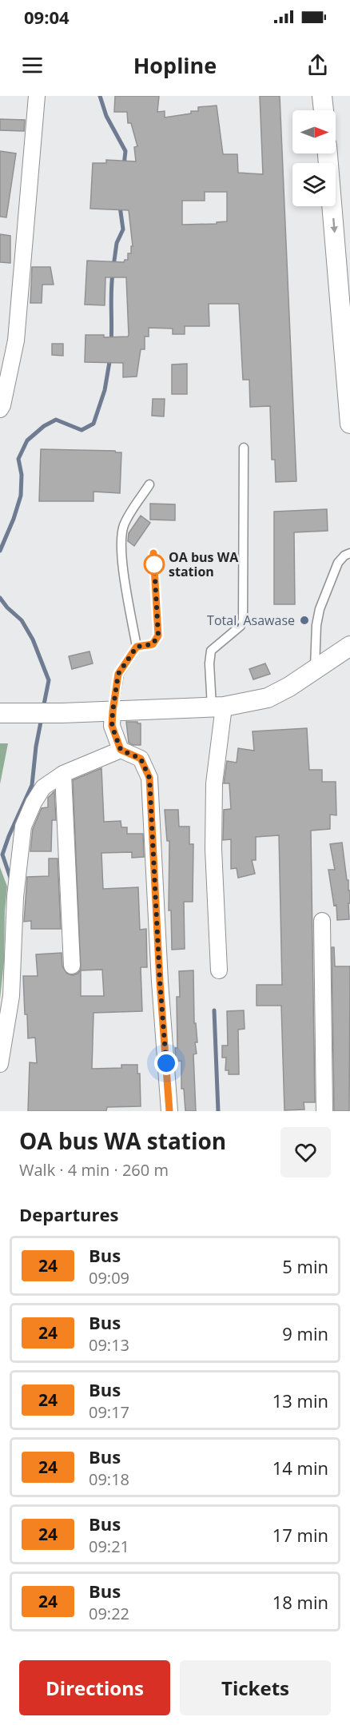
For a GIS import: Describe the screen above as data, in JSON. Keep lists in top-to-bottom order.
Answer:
{
  "places": ["OA bus WA station", "Total, Asawase"],
  "lines": ["bus line 24"],
  "north": "right",
  "page": {
    "status": "09:04",
    "header": "Hopline",
    "heading": [
      ["OA bus WA station", "Walk · 4 min · 260 m"],
      "Departures"
    ],
    "list": [
      {
        "mark": "24",
        "name": "Bus",
        "note": "09:09",
        "value": "5 min"
      },
      {
        "mark": "24",
        "name": "Bus",
        "note": "09:13",
        "value": "9 min"
      },
      {
        "mark": "24",
        "name": "Bus",
        "note": "09:17",
        "value": "13 min"
      },
      {
        "mark": "24",
        "name": "Bus",
        "note": "09:18",
        "value": "14 min"
      },
      {
        "mark": "24",
        "name": "Bus",
        "note": "09:21",
        "value": "17 min"
      },
      {
        "mark": "24",
        "name": "Bus",
        "note": "09:22",
        "value": "18 min"
      }
    ],
    "buttons": ["Directions", "Tickets"]
  }
}
